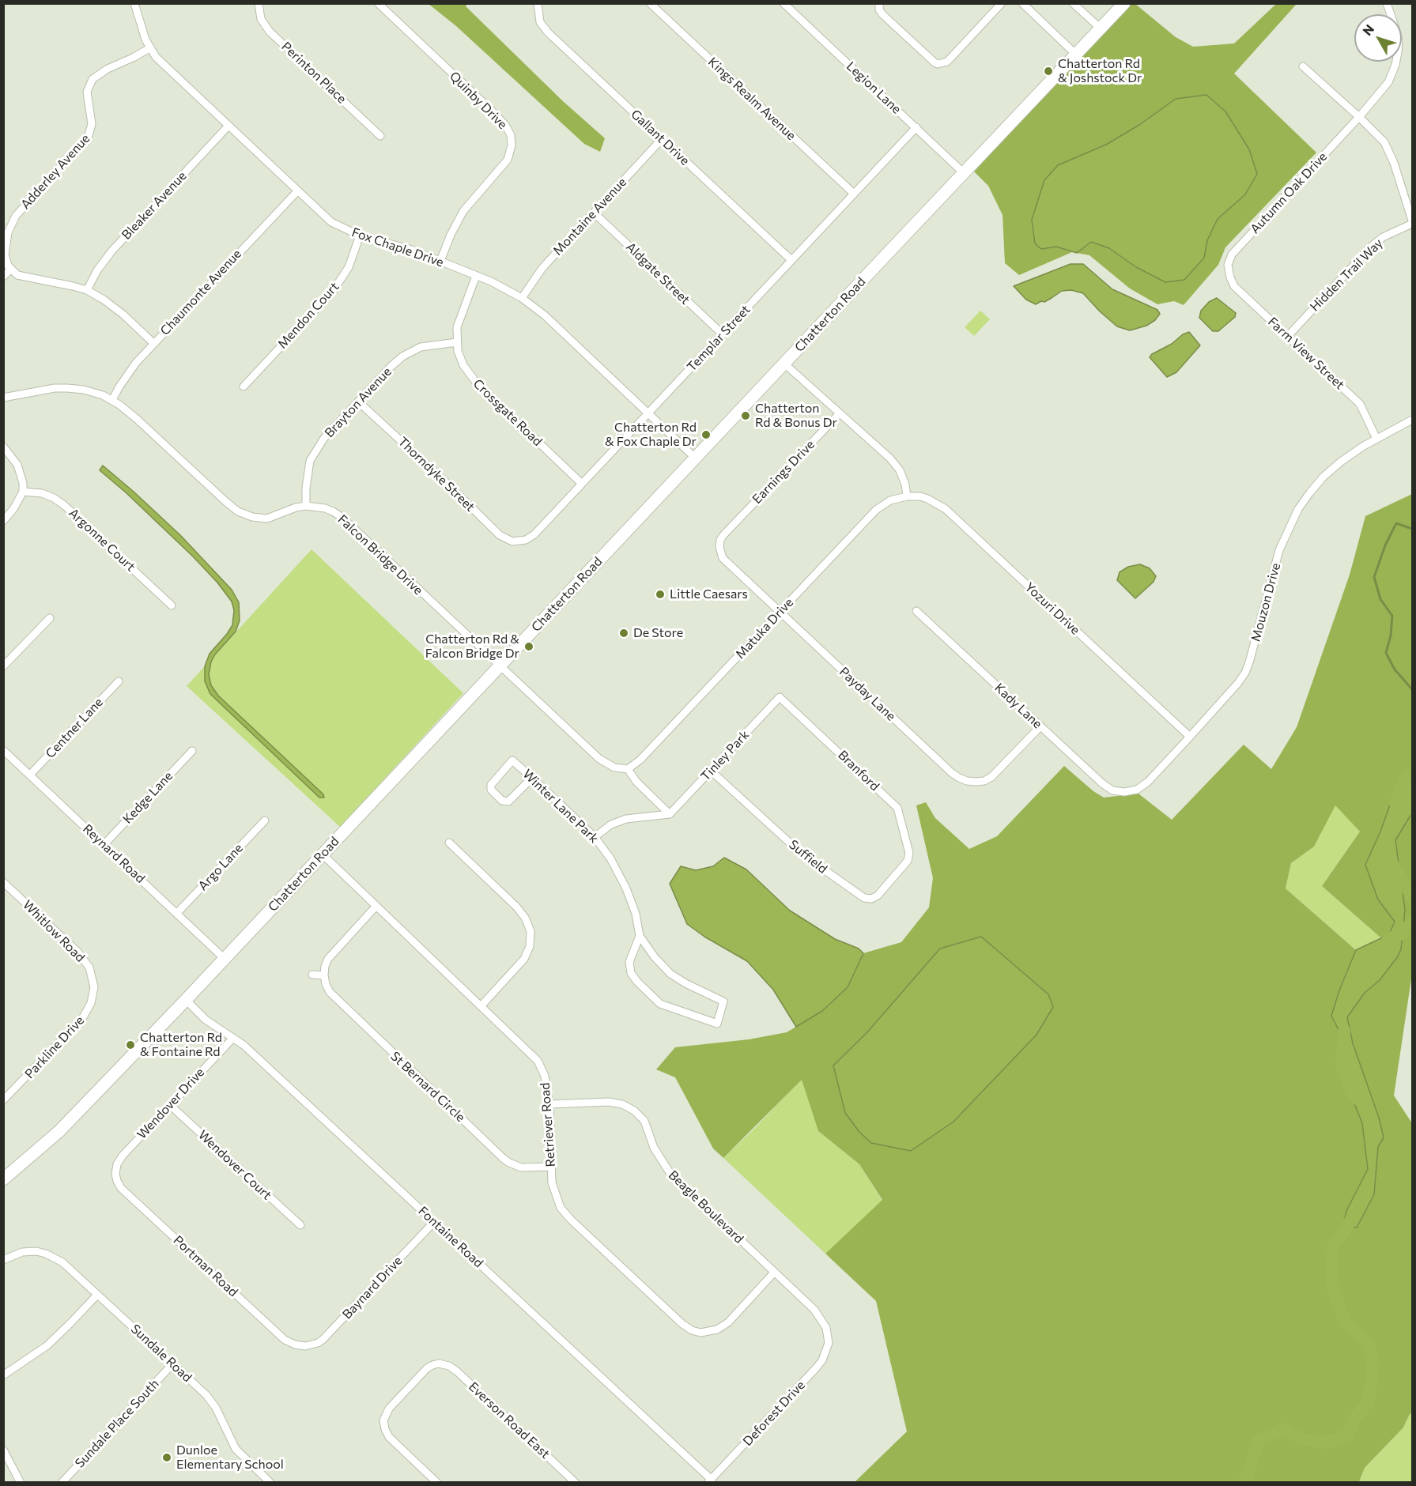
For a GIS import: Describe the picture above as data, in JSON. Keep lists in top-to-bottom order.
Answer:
{
  "streets": {
    "main road": ["Chatterton Road"],
    "street": [
      "Perinton Place",
      "Legion Lane",
      "Kings Realm Avenue",
      "Quinby Drive",
      "Gallant Drive",
      "Adderley Avenue",
      "Autumn Oak Drive",
      "Bleaker Avenue",
      "Montaine Avenue",
      "Fox Chaple Drive",
      "Aldgate Street",
      "Hidden Trail Way",
      "Chaumonte Avenue",
      "Mendon Court",
      "Templar Street",
      "Farm View Street",
      "Brayton Avenue",
      "Crossgate Road",
      "Earnings Drive",
      "Thorndyke Street",
      "Argonne Court",
      "Falcon Bridge Drive",
      "Mouzon Drive",
      "Yozuri Drive",
      "Matuka Drive",
      "Payday Lane",
      "Kady Lane",
      "Centner Lane",
      "Tinley Park",
      "Branford",
      "Kedge Lane",
      "Winter Lane Park",
      "Reynard Road",
      "Suffield",
      "Argo Lane",
      "Whitlow Road",
      "Parkline Drive",
      "St Bernard Circle",
      "Wendover Drive",
      "Retriever Road",
      "Wendover Court",
      "Beagle Boulevard",
      "Fontaine Road",
      "Portman Road",
      "Baynard Drive",
      "Sundale Road",
      "Deforest Drive",
      "Everson Road East",
      "Sundale Place South"
    ]
  },
  "crossings": [
    ["Legion Lane", "Chatterton Road"],
    ["Legion Lane", "Templar Street"],
    ["Kings Realm Avenue", "Templar Street"],
    ["Quinby Drive", "Fox Chaple Drive"],
    ["Gallant Drive", "Montaine Avenue"],
    ["Gallant Drive", "Templar Street"],
    ["Autumn Oak Drive", "Farm View Street"],
    ["Bleaker Avenue", "Fox Chaple Drive"],
    ["Montaine Avenue", "Fox Chaple Drive"],
    ["Montaine Avenue", "Aldgate Street"],
    ["Fox Chaple Drive", "Chaumonte Avenue"],
    ["Fox Chaple Drive", "Chatterton Road"],
    ["Fox Chaple Drive", "Mendon Court"],
    ["Fox Chaple Drive", "Templar Street"],
    ["Fox Chaple Drive", "Crossgate Road"],
    ["Aldgate Street", "Templar Street"],
    ["Hidden Trail Way", "Farm View Street"],
    ["Chatterton Road", "Falcon Bridge Drive"],
    ["Chatterton Road", "Reynard Road"],
    ["Chatterton Road", "Retriever Road"],
    ["Chatterton Road", "Fontaine Road"],
    ["Templar Street", "Crossgate Road"],
    ["Templar Street", "Thorndyke Street"],
    ["Farm View Street", "Mouzon Drive"],
    ["Brayton Avenue", "Crossgate Road"],
    ["Brayton Avenue", "Thorndyke Street"],
    ["Brayton Avenue", "Falcon Bridge Drive"],
    ["Earnings Drive", "Payday Lane"],
    ["Falcon Bridge Drive", "Matuka Drive"],
    ["Mouzon Drive", "Yozuri Drive"],
    ["Mouzon Drive", "Kady Lane"],
    ["Yozuri Drive", "Matuka Drive"],
    ["Matuka Drive", "Payday Lane"],
    ["Payday Lane", "Kady Lane"],
    ["Centner Lane", "Reynard Road"],
    ["Tinley Park", "Branford"],
    ["Tinley Park", "Suffield"],
    ["Branford", "Suffield"],
    ["Kedge Lane", "Reynard Road"],
    ["Reynard Road", "Argo Lane"],
    ["Whitlow Road", "Parkline Drive"],
    ["St Bernard Circle", "Retriever Road"],
    ["Wendover Drive", "Wendover Court"],
    ["Wendover Drive", "Fontaine Road"],
    ["Wendover Drive", "Portman Road"],
    ["Retriever Road", "Beagle Boulevard"],
    ["Beagle Boulevard", "Deforest Drive"],
    ["Fontaine Road", "Baynard Drive"],
    ["Fontaine Road", "Deforest Drive"],
    ["Portman Road", "Baynard Drive"],
    ["Sundale Road", "Sundale Place South"]
  ],
  "places": [
    "Chatterton Rd & Joshstock Dr",
    "Chatterton Rd & Bonus Dr",
    "Chatterton Rd & Fox Chaple Dr",
    "Little Caesars",
    "De Store",
    "Chatterton Rd & Falcon Bridge Dr",
    "Chatterton Rd & Fontaine Rd",
    "Dunloe Elementary School"
  ],
  "north": "top left"
}
